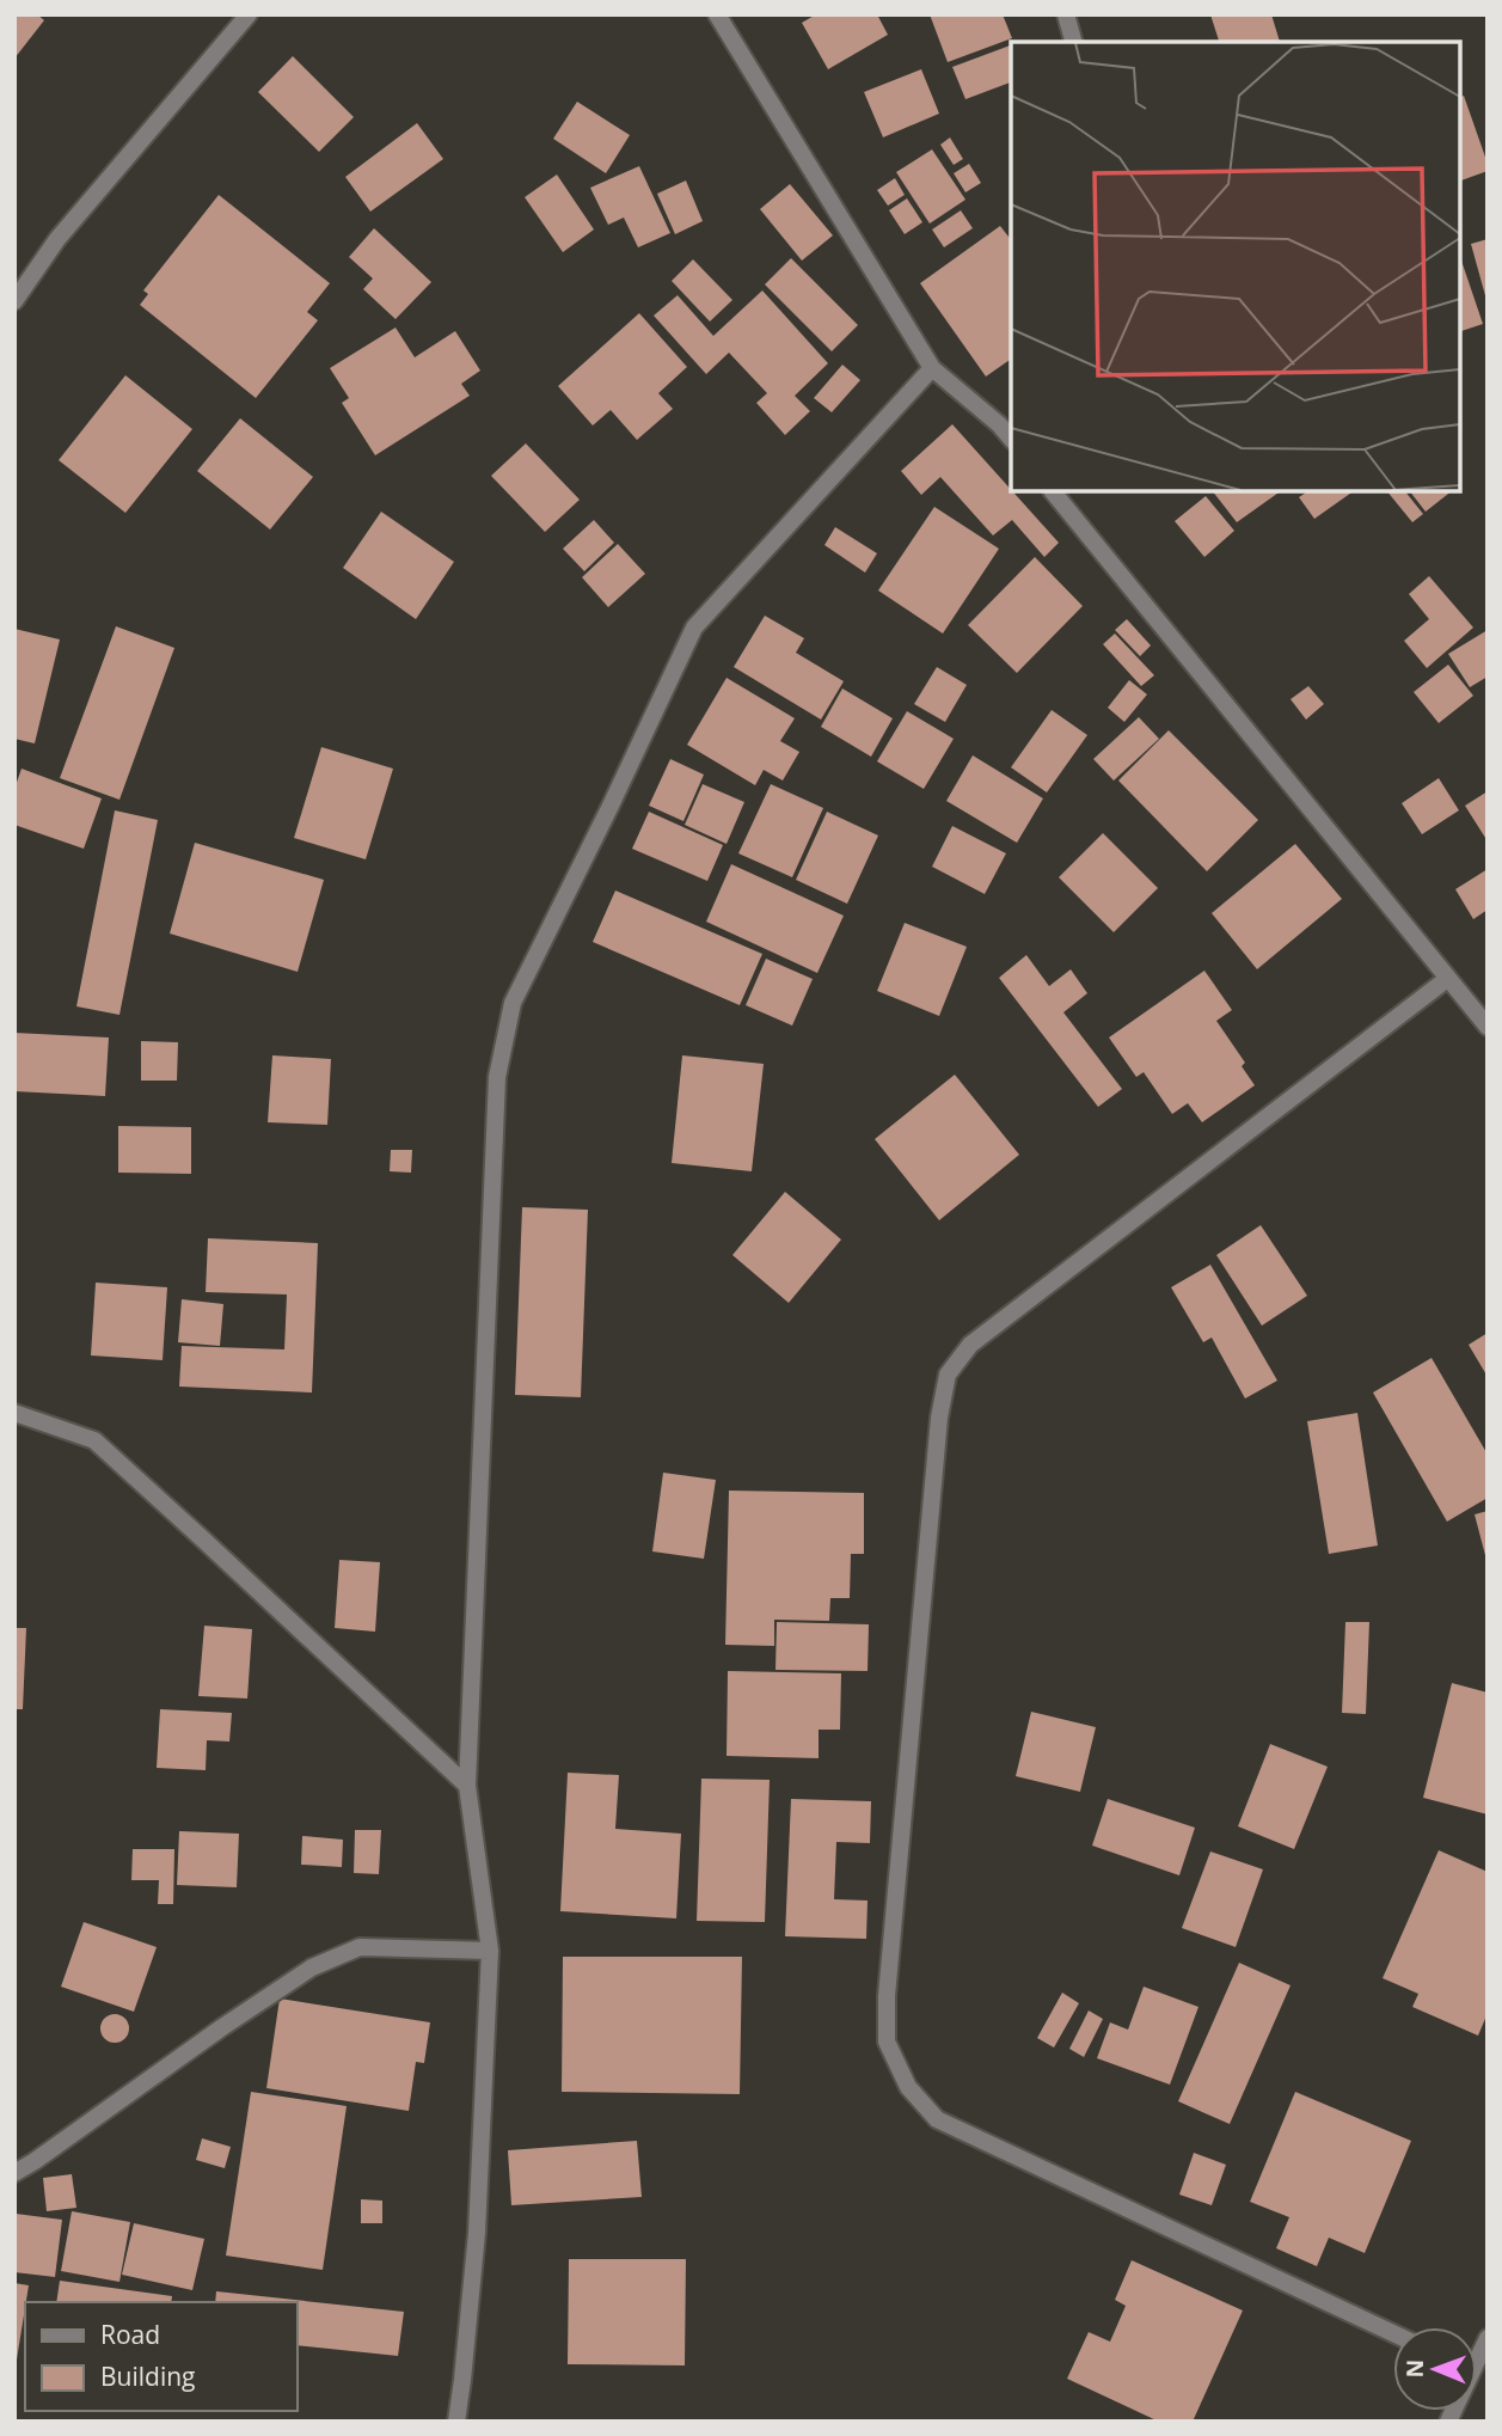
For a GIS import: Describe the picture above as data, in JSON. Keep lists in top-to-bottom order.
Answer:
{
  "legend": ["Road", "Building"],
  "north": "left"
}
